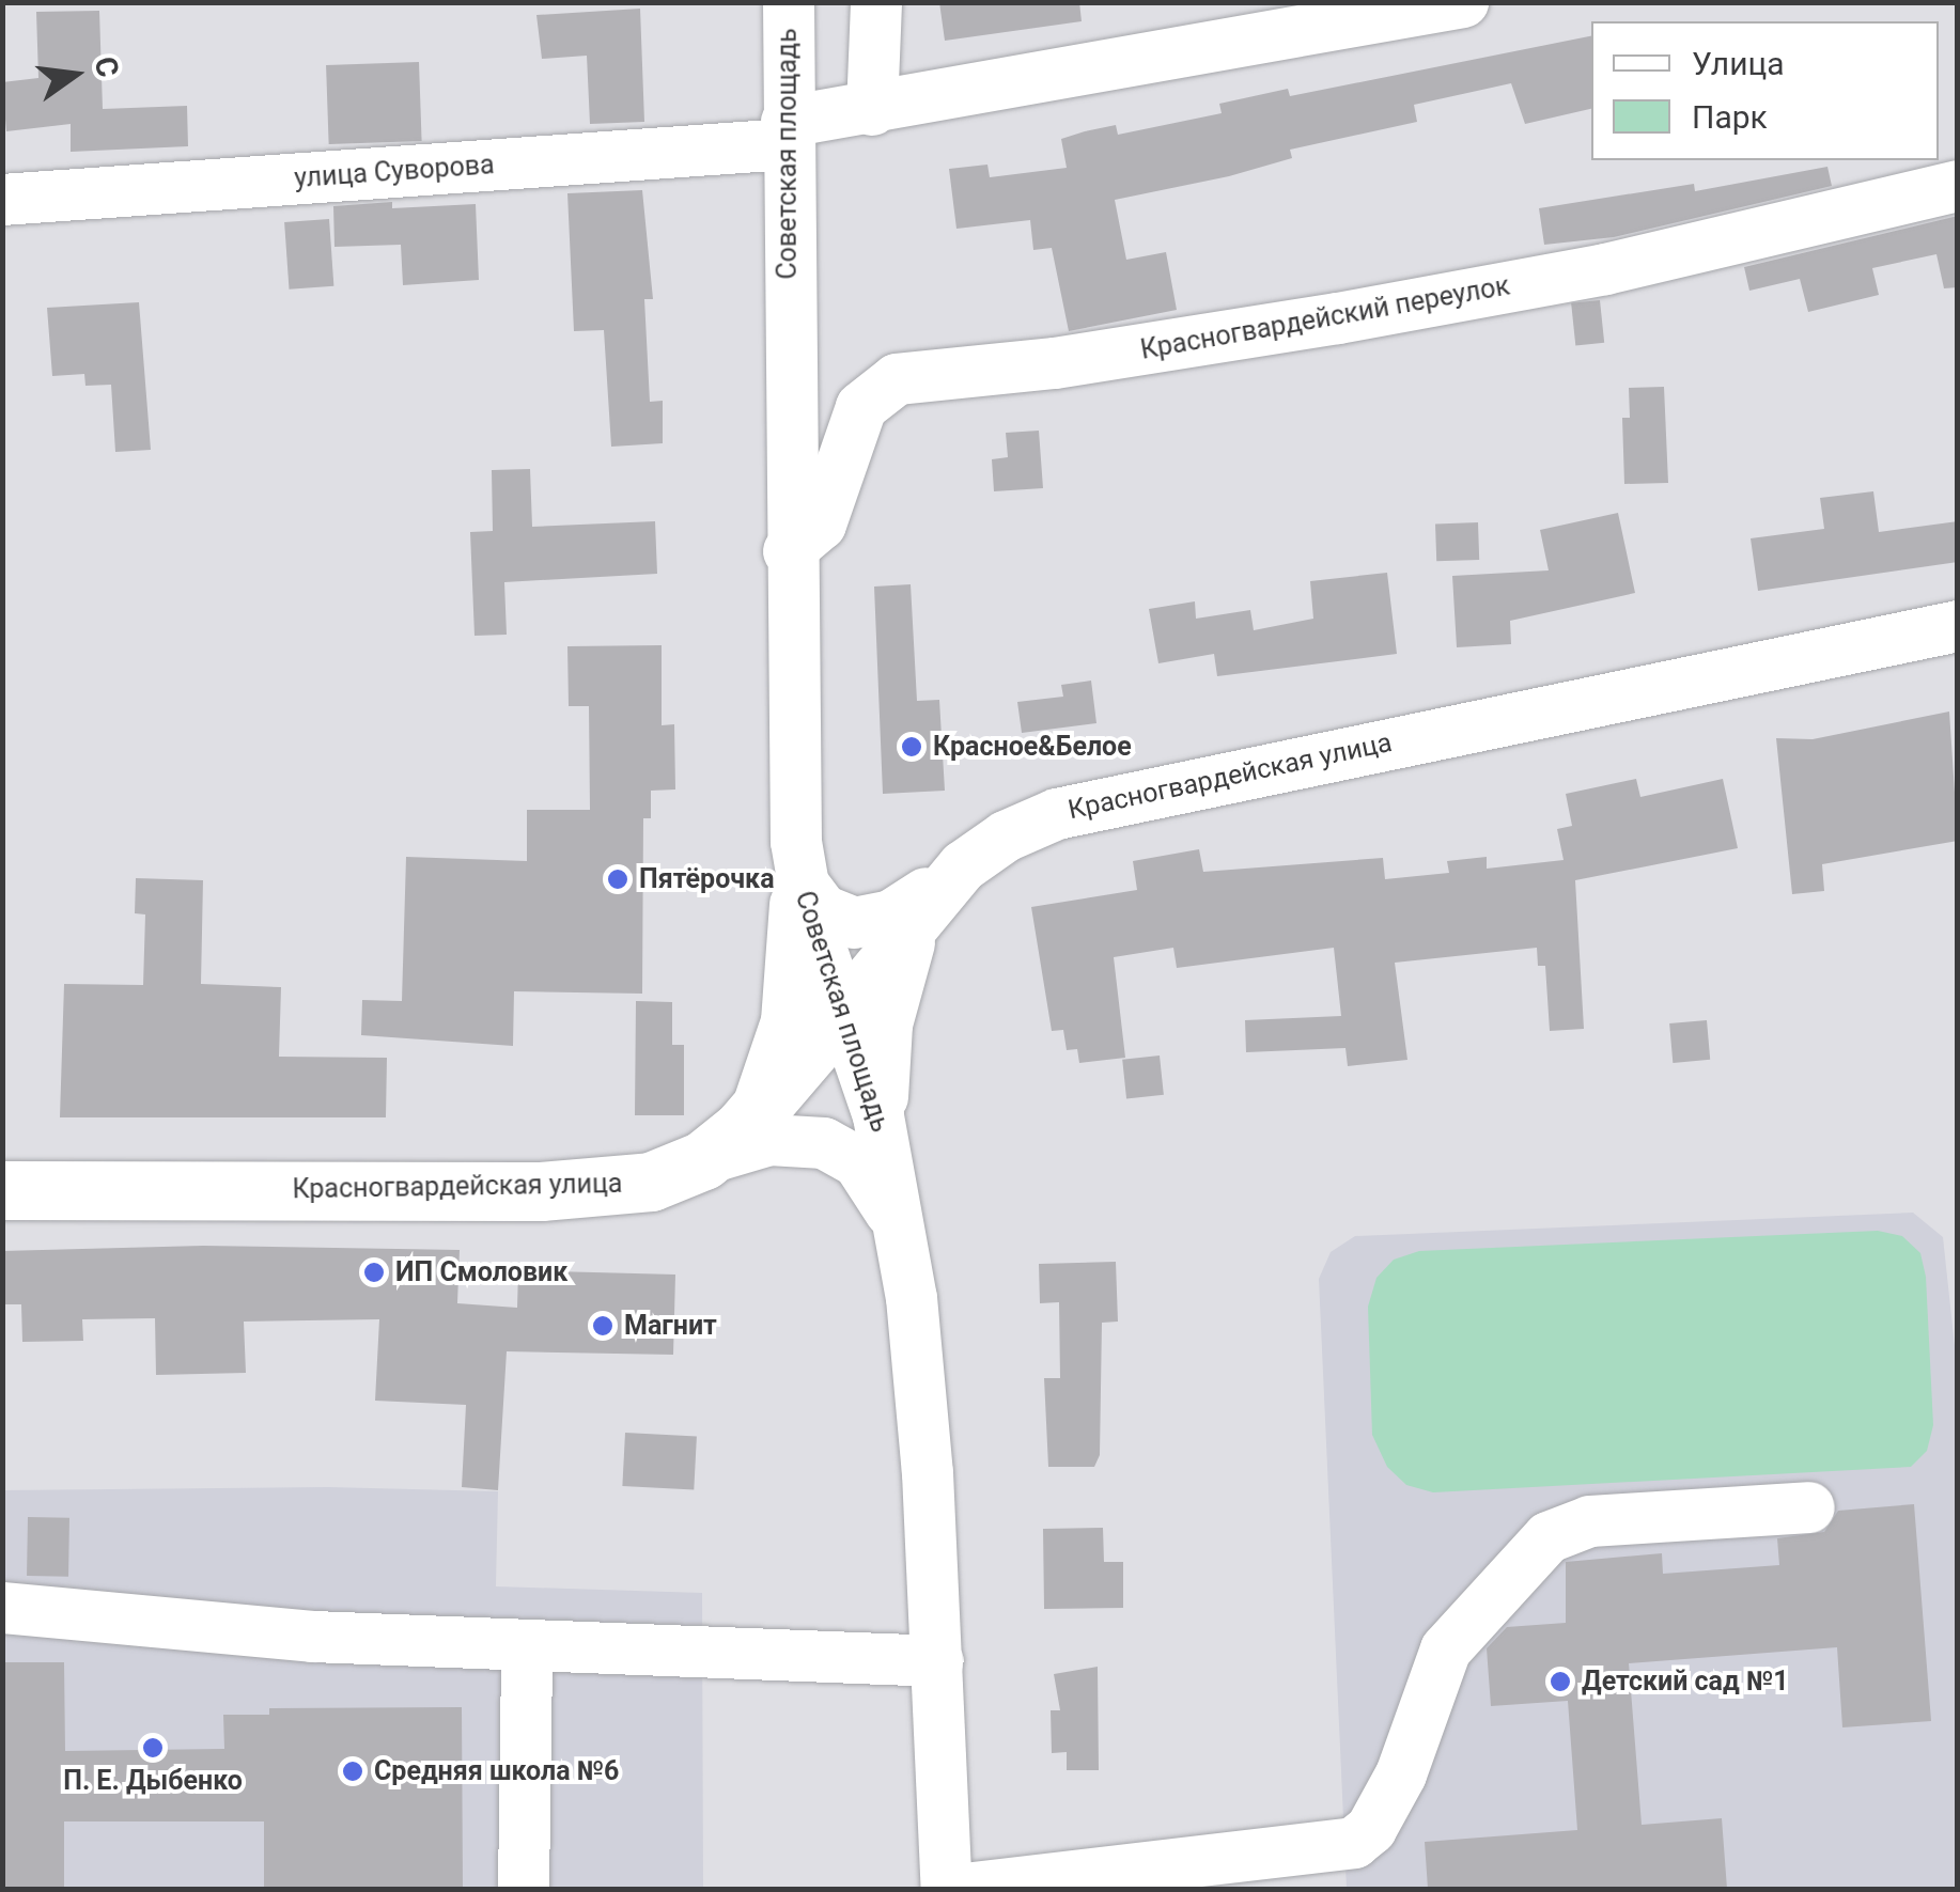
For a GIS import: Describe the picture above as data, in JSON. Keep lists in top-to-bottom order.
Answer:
{
  "streets": {
    "main road": ["Красногвардейская улица"],
    "street": ["Советская площадь", "улица Суворова", "Красногвардейский переулок"]
  },
  "crossings": [
    ["Советская площадь", "улица Суворова"],
    ["Советская площадь", "Красногвардейский переулок"],
    ["Советская площадь", "Красногвардейская улица"]
  ],
  "places": [
    "Красное&Белое",
    "Пятёрочка",
    "ИП Смоловик",
    "Магнит",
    "Детский сад №1",
    "П. Е. Дыбенко",
    "Средняя школа №6"
  ],
  "legend": ["Улица", "Парк"],
  "north": "right"
}
